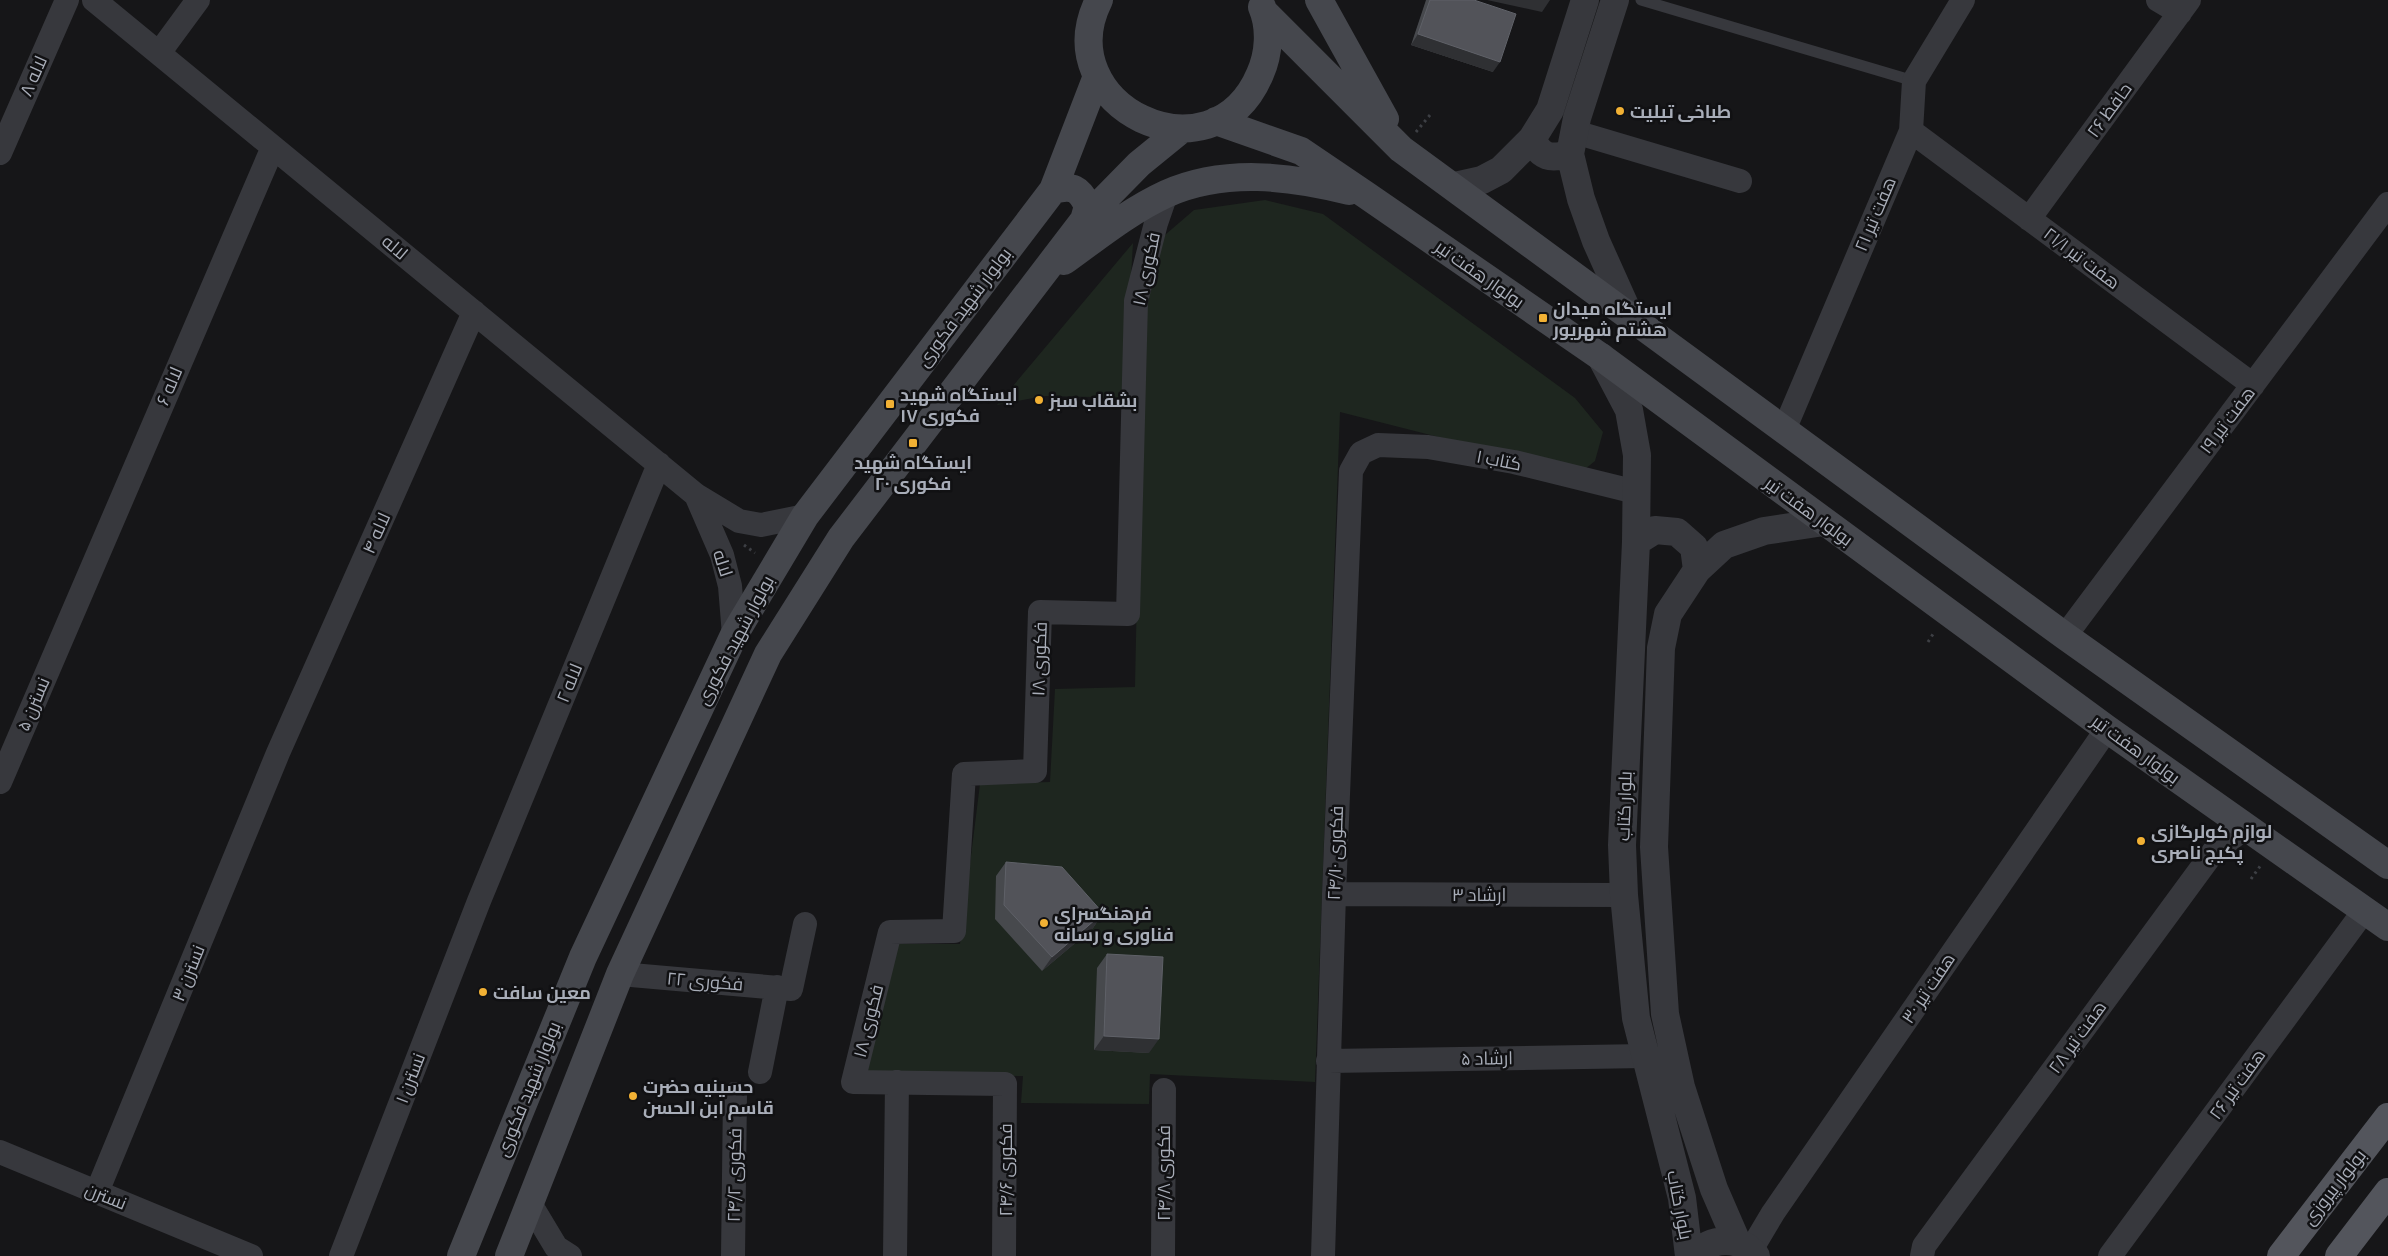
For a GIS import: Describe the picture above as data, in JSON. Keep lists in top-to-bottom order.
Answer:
{
  "streets": {
    "main road": ["بولوار هفت تیر", "بولوار شهید فکوری", "بولوار پیروزی"],
    "street": [
      "لاله ۸",
      "حافظ ۲۶",
      "هفت تیر ۲۱",
      "لاله",
      "هفت تیر ۲۱/۱",
      "فکوری ١٨",
      "لاله ۶",
      "هفت تیر ۱۹",
      "کتاب ۱",
      "لاله ۴",
      "لاله ۲",
      "نسترن ۵",
      "بلوار کتاب",
      "فکوری ۲۴/۱۰",
      "ارشاد ۳",
      "نسترن ۳",
      "فکوری ۲۲",
      "هفت تیر ۳۰",
      "هفت تیر ۲۸",
      "ارشاد ۵",
      "نسترن ۱",
      "هفت تیر ۲۶",
      "فکوری ۲۴/۶",
      "فکوری ۲۴/۸",
      "فکوری ۲۴/۲",
      "نسترن"
    ]
  },
  "crossings": [
    ["حافظ ۲۶", "هفت تیر ۲۱/۱"],
    ["هفت تیر ۲۱", "هفت تیر ۲۱/۱"],
    ["لاله", "بولوار شهید فکوری"],
    ["لاله", "لاله ۶"],
    ["لاله", "لاله ۴"],
    ["لاله", "لاله ۲"],
    ["هفت تیر ۲۱/۱", "هفت تیر ۱۹"],
    ["فکوری ١٨", "فکوری ۲۴/۶"],
    ["بولوار هفت تیر", "بلوار کتاب"],
    ["بولوار هفت تیر", "هفت تیر ۳۰"],
    ["بولوار هفت تیر", "هفت تیر ۲۸"],
    ["بولوار هفت تیر", "هفت تیر ۲۶"],
    ["بولوار شهید فکوری", "فکوری ۲۲"],
    ["لاله ۶", "نسترن ۵"],
    ["کتاب ۱", "بلوار کتاب"],
    ["کتاب ۱", "فکوری ۲۴/۱۰"],
    ["لاله ۴", "نسترن ۳"],
    ["لاله ۲", "نسترن ۱"],
    ["بلوار کتاب", "ارشاد ۳"],
    ["بلوار کتاب", "هفت تیر ۳۰"],
    ["بلوار کتاب", "ارشاد ۵"],
    ["فکوری ۲۴/۱۰", "ارشاد ۳"],
    ["فکوری ۲۴/۱۰", "ارشاد ۵"],
    ["نسترن ۳", "نسترن"]
  ],
  "places": {
    "other": [
      "طباخی تیلیت",
      "بشقاب سبز",
      "لوازم کولرگازی پکیج ناصری",
      "فرهنگسرای فناوری و رسانه",
      "معین سافت",
      "حسینیه حضرت قاسم ابن الحسن"
    ],
    "transit": ["ایستگاه میدان هشتم شهریور", "ایستگاه شهید فکوری ۱۷", "ایستگاه شهید فکوری ۲۰"]
  }
}
